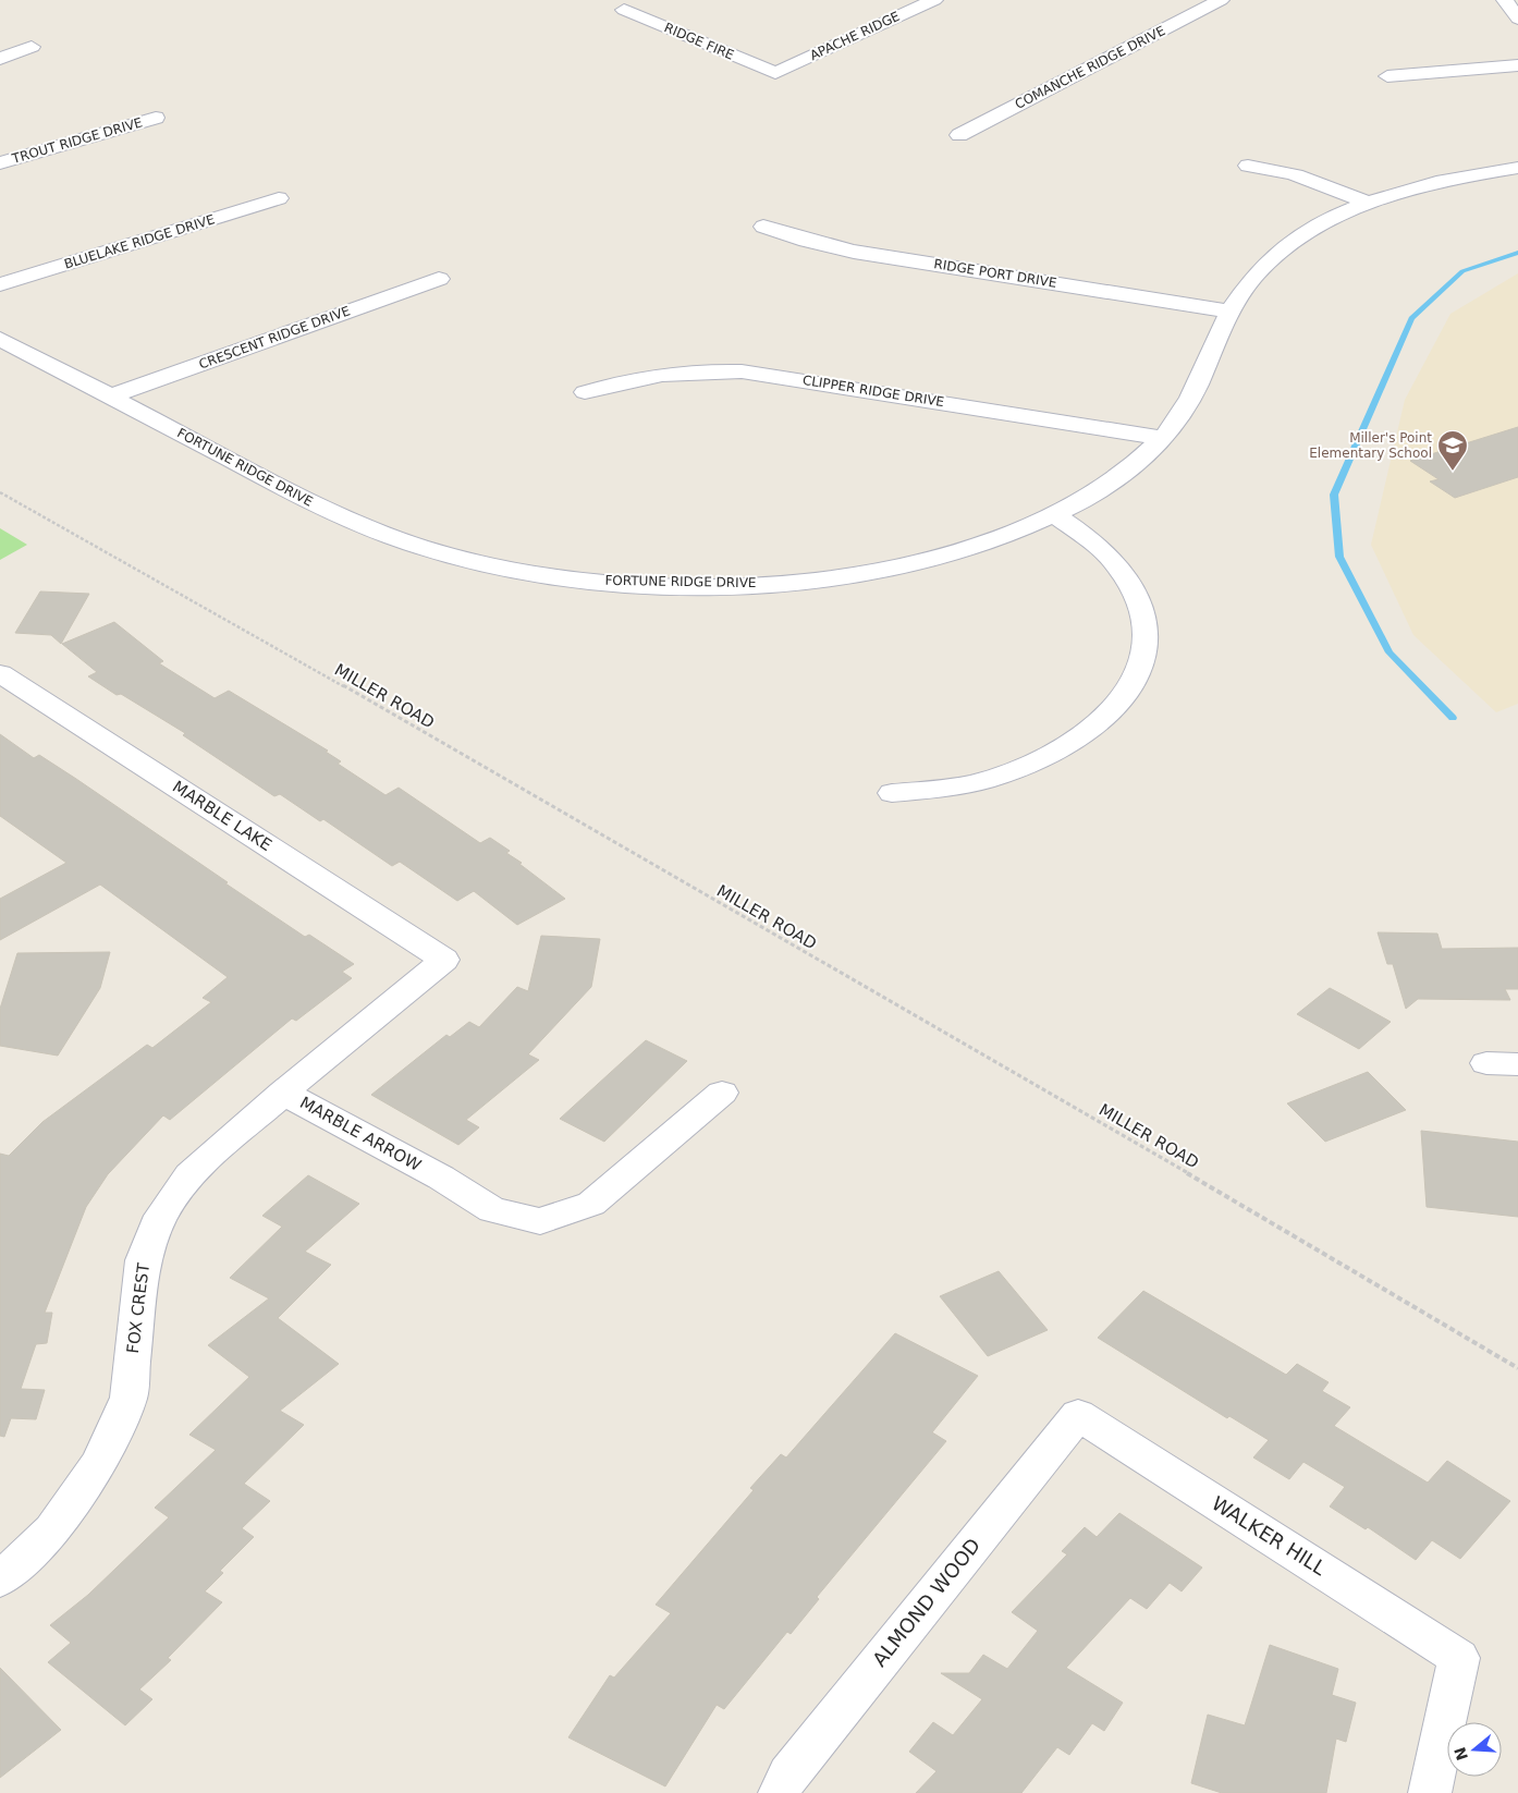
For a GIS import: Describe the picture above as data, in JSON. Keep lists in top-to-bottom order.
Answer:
{
  "streets": {
    "street": [
      "APACHE RIDGE",
      "RIDGE FIRE",
      "COMANCHE RIDGE DRIVE",
      "TROUT RIDGE DRIVE",
      "BLUELAKE RIDGE DRIVE",
      "RIDGE PORT DRIVE",
      "CRESCENT RIDGE DRIVE",
      "CLIPPER RIDGE DRIVE",
      "FORTUNE RIDGE DRIVE",
      "MARBLE LAKE",
      "MARBLE ARROW",
      "FOX CREST",
      "WALKER HILL",
      "ALMOND WOOD"
    ],
    "path": ["MILLER ROAD"]
  },
  "crossings": [
    ["APACHE RIDGE", "RIDGE FIRE"],
    ["RIDGE PORT DRIVE", "FORTUNE RIDGE DRIVE"],
    ["CRESCENT RIDGE DRIVE", "FORTUNE RIDGE DRIVE"],
    ["CLIPPER RIDGE DRIVE", "FORTUNE RIDGE DRIVE"],
    ["MARBLE LAKE", "FOX CREST"],
    ["MARBLE ARROW", "FOX CREST"],
    ["WALKER HILL", "ALMOND WOOD"]
  ],
  "places": {
    "school or university": ["Miller's Point Elementary School"]
  },
  "north": "left"
}
